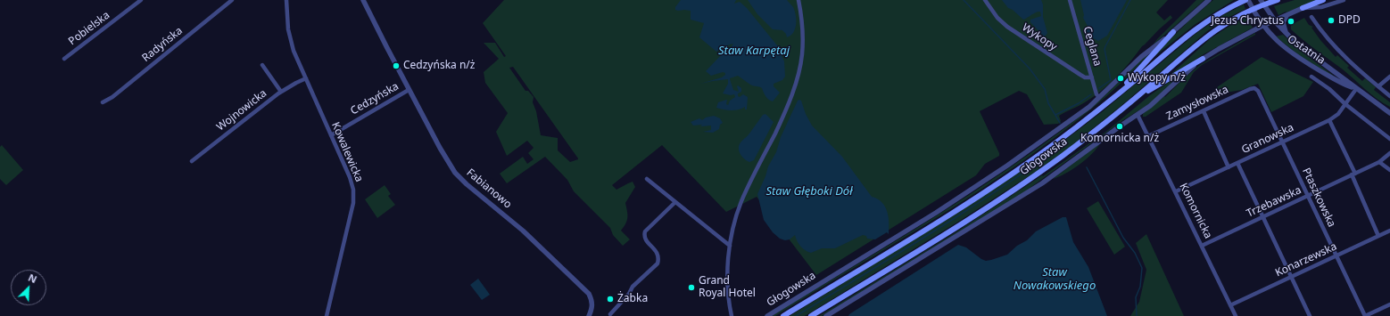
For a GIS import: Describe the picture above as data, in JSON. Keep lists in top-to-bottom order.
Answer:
{
  "streets": {
    "main road": ["Głogowska"],
    "street": [
      "Pobielska",
      "Wykopy",
      "Radyńska",
      "Ceglana",
      "Ostatnia",
      "Cedzyńska",
      "Zamysłowska",
      "Wojnowicka",
      "Granowska",
      "Kowalewicka",
      "Fabianowo",
      "Ptaszkowska",
      "Trzebawska",
      "Komornicka",
      "Konarzewska"
    ]
  },
  "crossings": [
    ["Wykopy", "Ceglana"],
    ["Ceglana", "Głogowska"],
    ["Ostatnia", "Granowska"],
    ["Ostatnia", "Głogowska"],
    ["Cedzyńska", "Kowalewicka"],
    ["Cedzyńska", "Fabianowo"],
    ["Zamysłowska", "Ptaszkowska"],
    ["Zamysłowska", "Komornicka"],
    ["Wojnowicka", "Kowalewicka"],
    ["Granowska", "Ptaszkowska"],
    ["Granowska", "Komornicka"],
    ["Głogowska", "Komornicka"],
    ["Ptaszkowska", "Trzebawska"],
    ["Ptaszkowska", "Konarzewska"],
    ["Trzebawska", "Komornicka"],
    ["Komornicka", "Konarzewska"]
  ],
  "water": ["Staw Karpętaj", "Staw Głęboki Dół", "Staw Nowakowskiego"],
  "places": [
    "DPD",
    "Jezus Chrystus",
    "Cedzyńska n/ż",
    "Wykopy n/ż",
    "Komornicka n/ż",
    "Grand Royal Hotel",
    "Żabka"
  ],
  "north": "top right"
}
